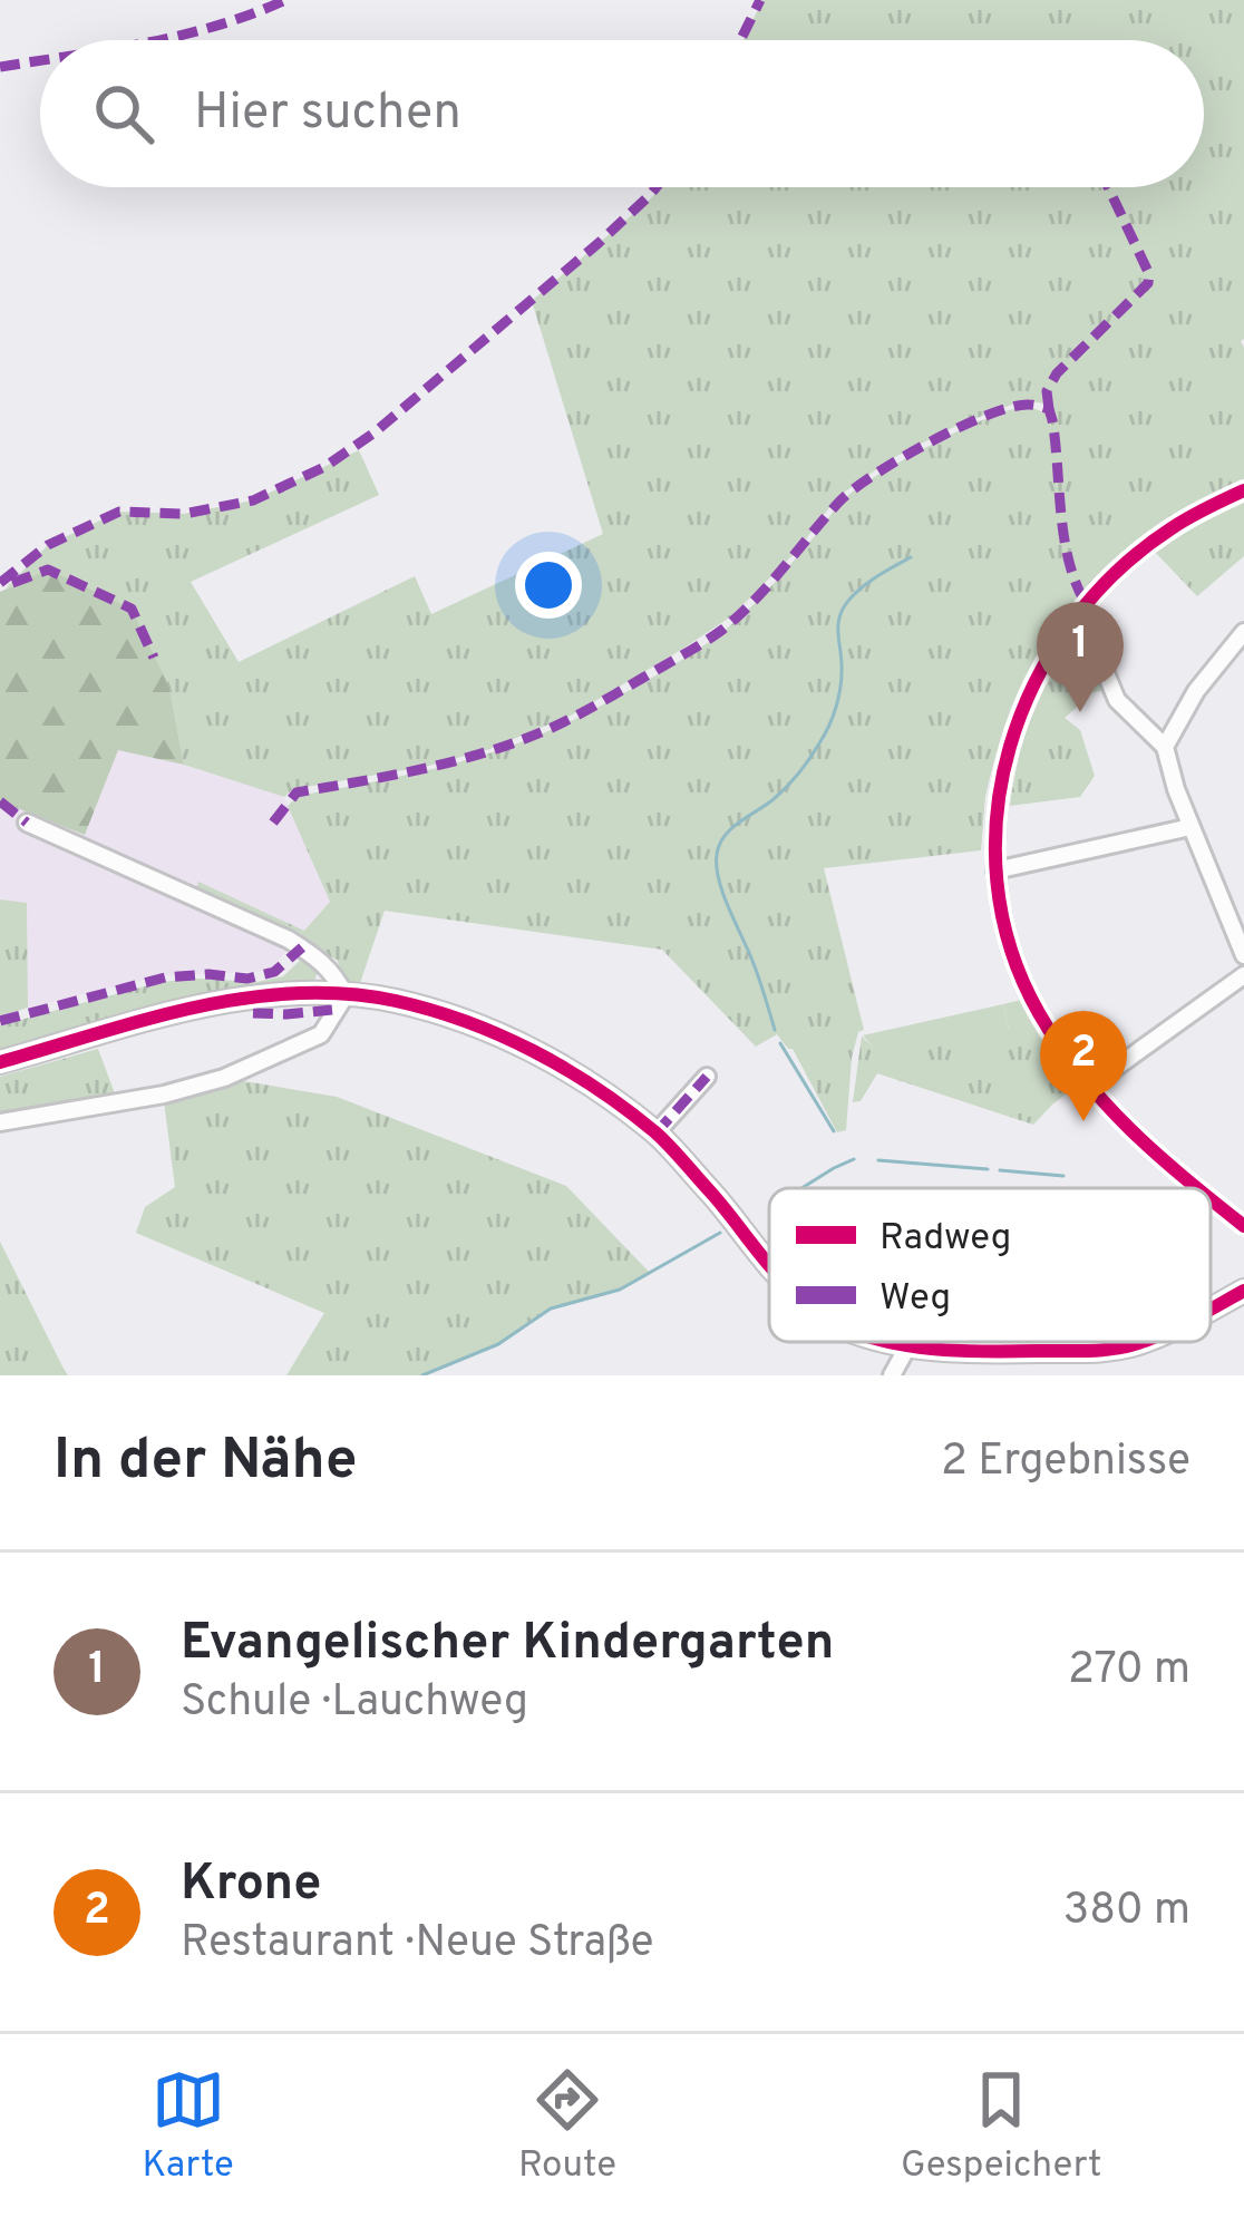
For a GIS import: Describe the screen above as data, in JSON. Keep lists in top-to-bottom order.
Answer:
{
  "legend": ["Radweg", "Weg"],
  "page": {
    "search": "Hier suchen",
    "pins": ["1", "2"],
    "heading": ["In der Nähe", "2 Ergebnisse"],
    "list": [
      {
        "mark": "1",
        "name": "Evangelischer Kindergarten",
        "note": "Schule · Lauchweg",
        "value": "270 m"
      },
      {
        "mark": "2",
        "name": "Krone",
        "note": "Restaurant · Neue Straße",
        "value": "380 m"
      }
    ],
    "nav": ["Karte", "Route", "Gespeichert"]
  }
}
